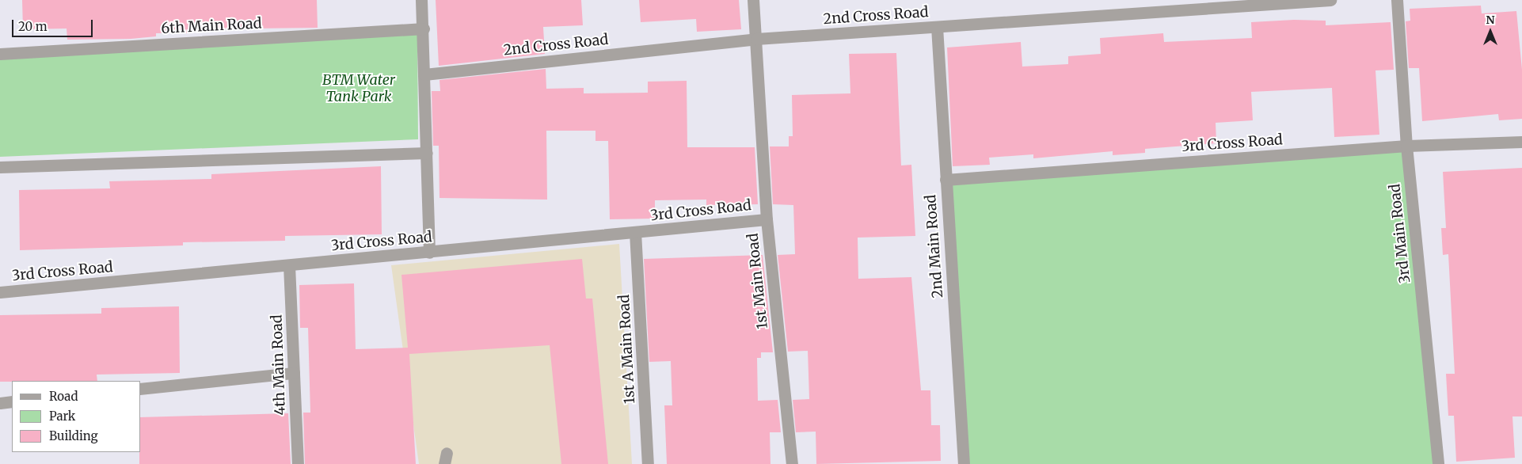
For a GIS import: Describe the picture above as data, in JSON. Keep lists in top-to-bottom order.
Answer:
{
  "streets": {
    "street": [
      "2nd Cross Road",
      "6th Main Road",
      "3rd Cross Road",
      "3rd Main Road",
      "2nd Main Road",
      "1st Main Road",
      "1st A Main Road",
      "4th Main Road"
    ]
  },
  "crossings": [
    ["2nd Cross Road", "2nd Main Road"],
    ["2nd Cross Road", "1st Main Road"],
    ["3rd Cross Road", "3rd Main Road"],
    ["3rd Cross Road", "2nd Main Road"],
    ["3rd Cross Road", "1st Main Road"],
    ["3rd Cross Road", "1st A Main Road"],
    ["3rd Cross Road", "4th Main Road"]
  ],
  "parks": ["BTM Water Tank Park"],
  "legend": ["Road", "Park", "Building"],
  "scale_bar": "20 m",
  "north": "top"
}
